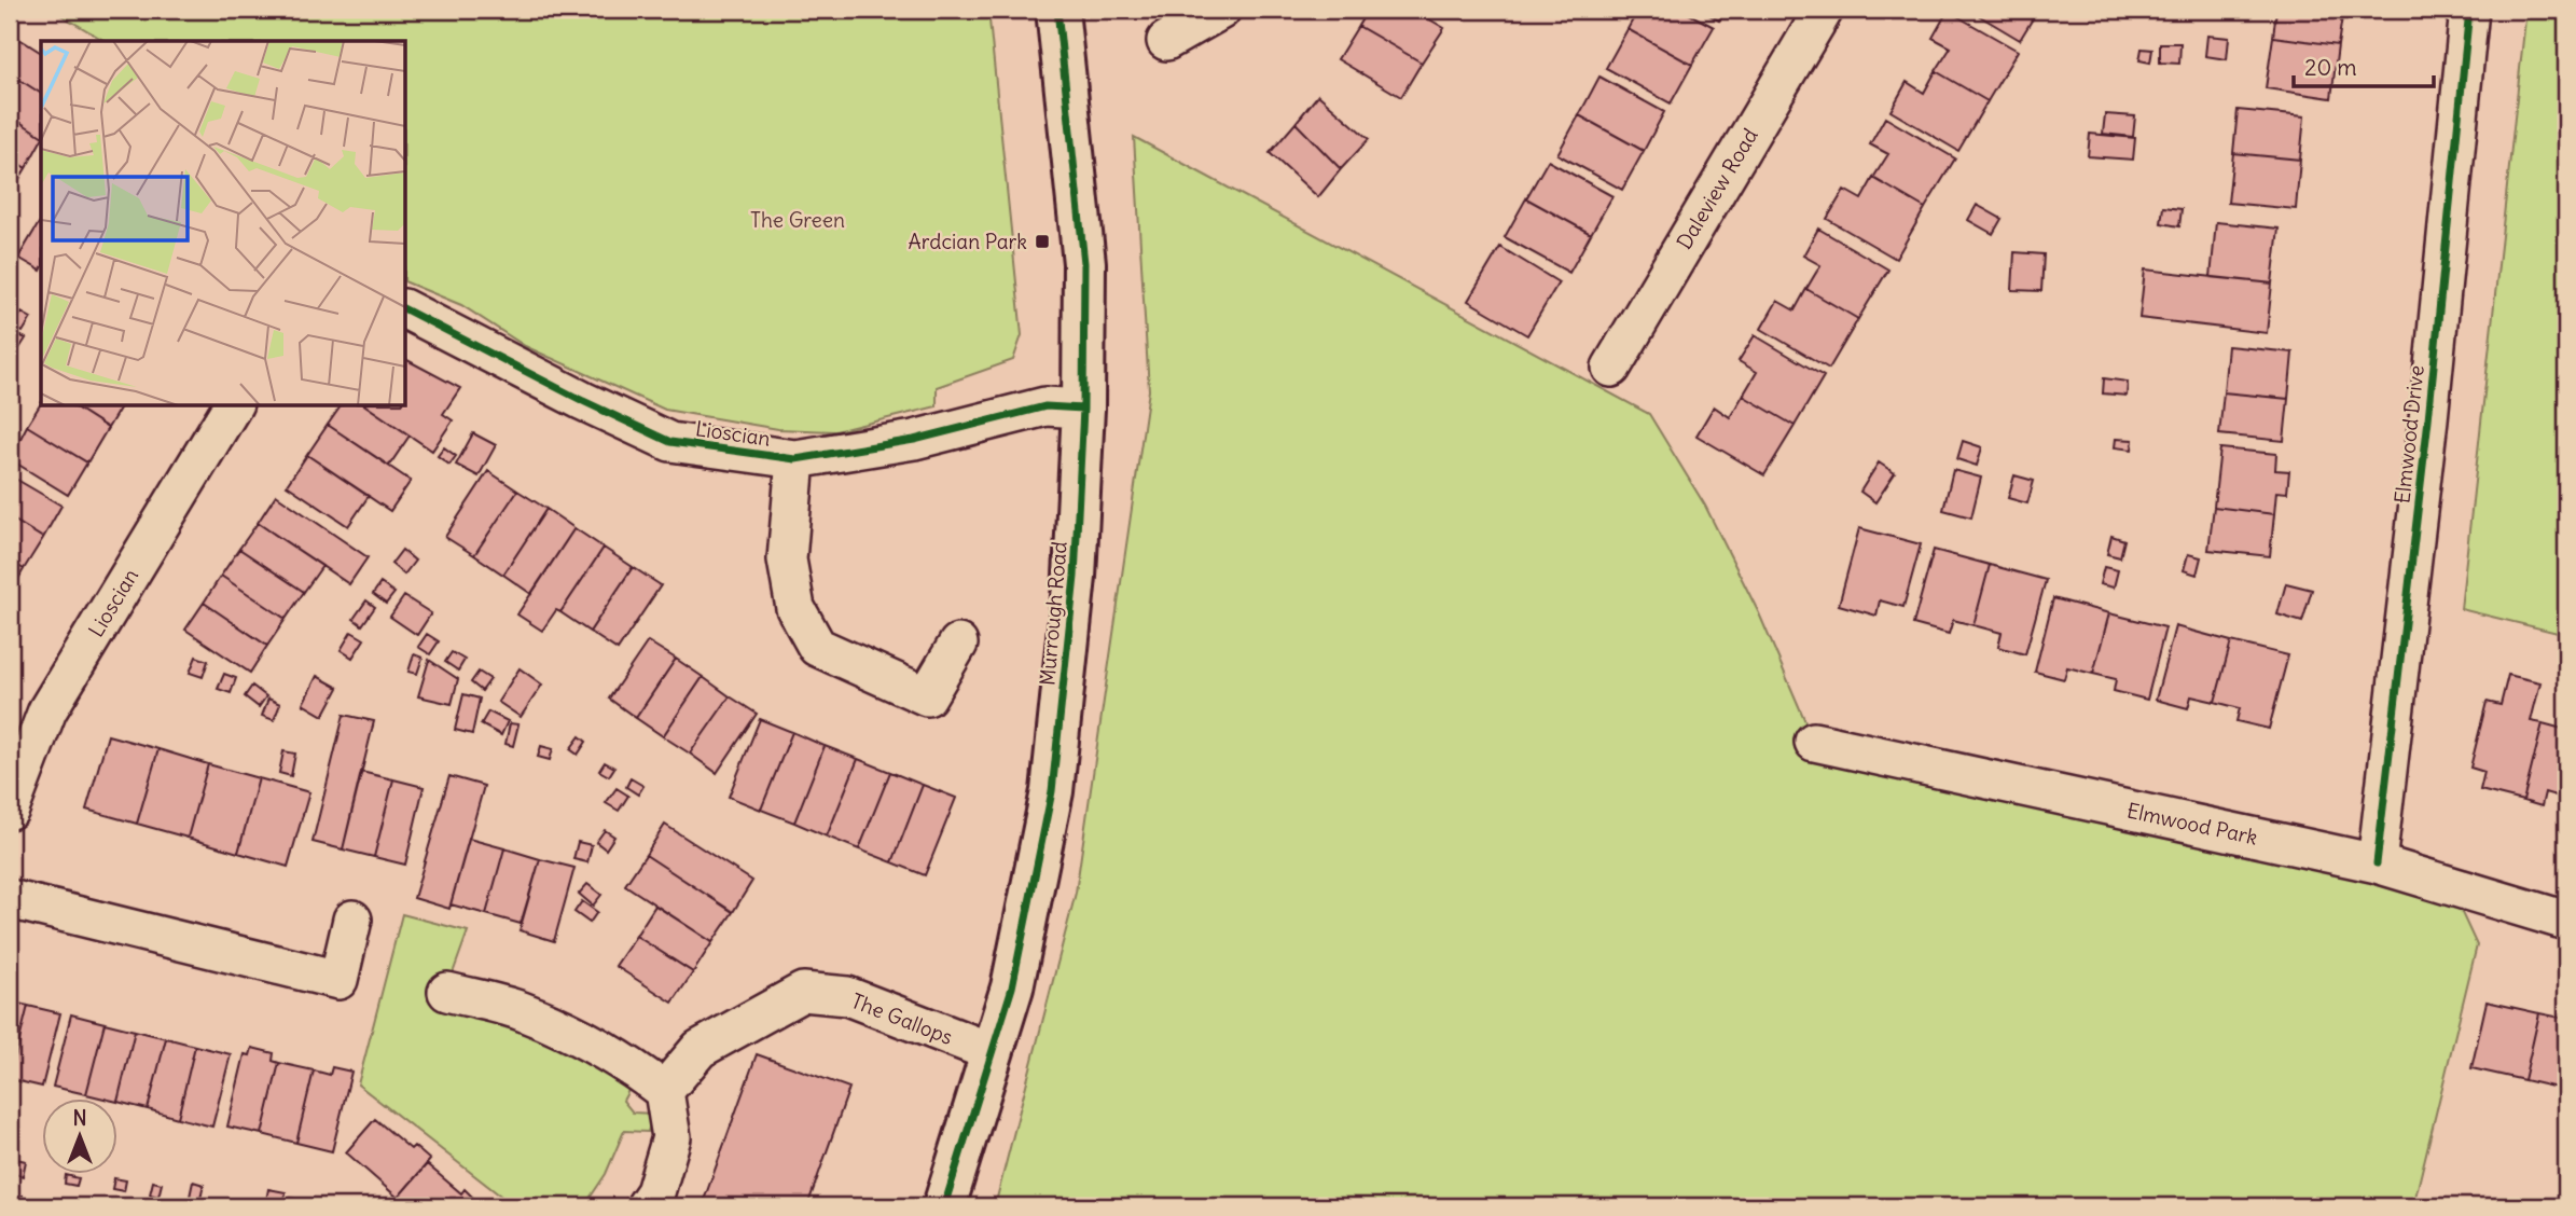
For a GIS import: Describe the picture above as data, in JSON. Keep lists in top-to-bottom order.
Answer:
{
  "streets": {
    "street": [
      "Daleview Road",
      "Lioscian",
      "Elmwood Drive",
      "Murrough Road",
      "Elmwood Park",
      "The Gallops"
    ]
  },
  "crossings": [
    ["Lioscian", "Murrough Road"],
    ["Elmwood Drive", "Elmwood Park"],
    ["Murrough Road", "The Gallops"]
  ],
  "parks": ["The Green"],
  "places": {
    "transit": ["Ardcian Park"]
  },
  "scale_bar": "20 m",
  "north": "top"
}
